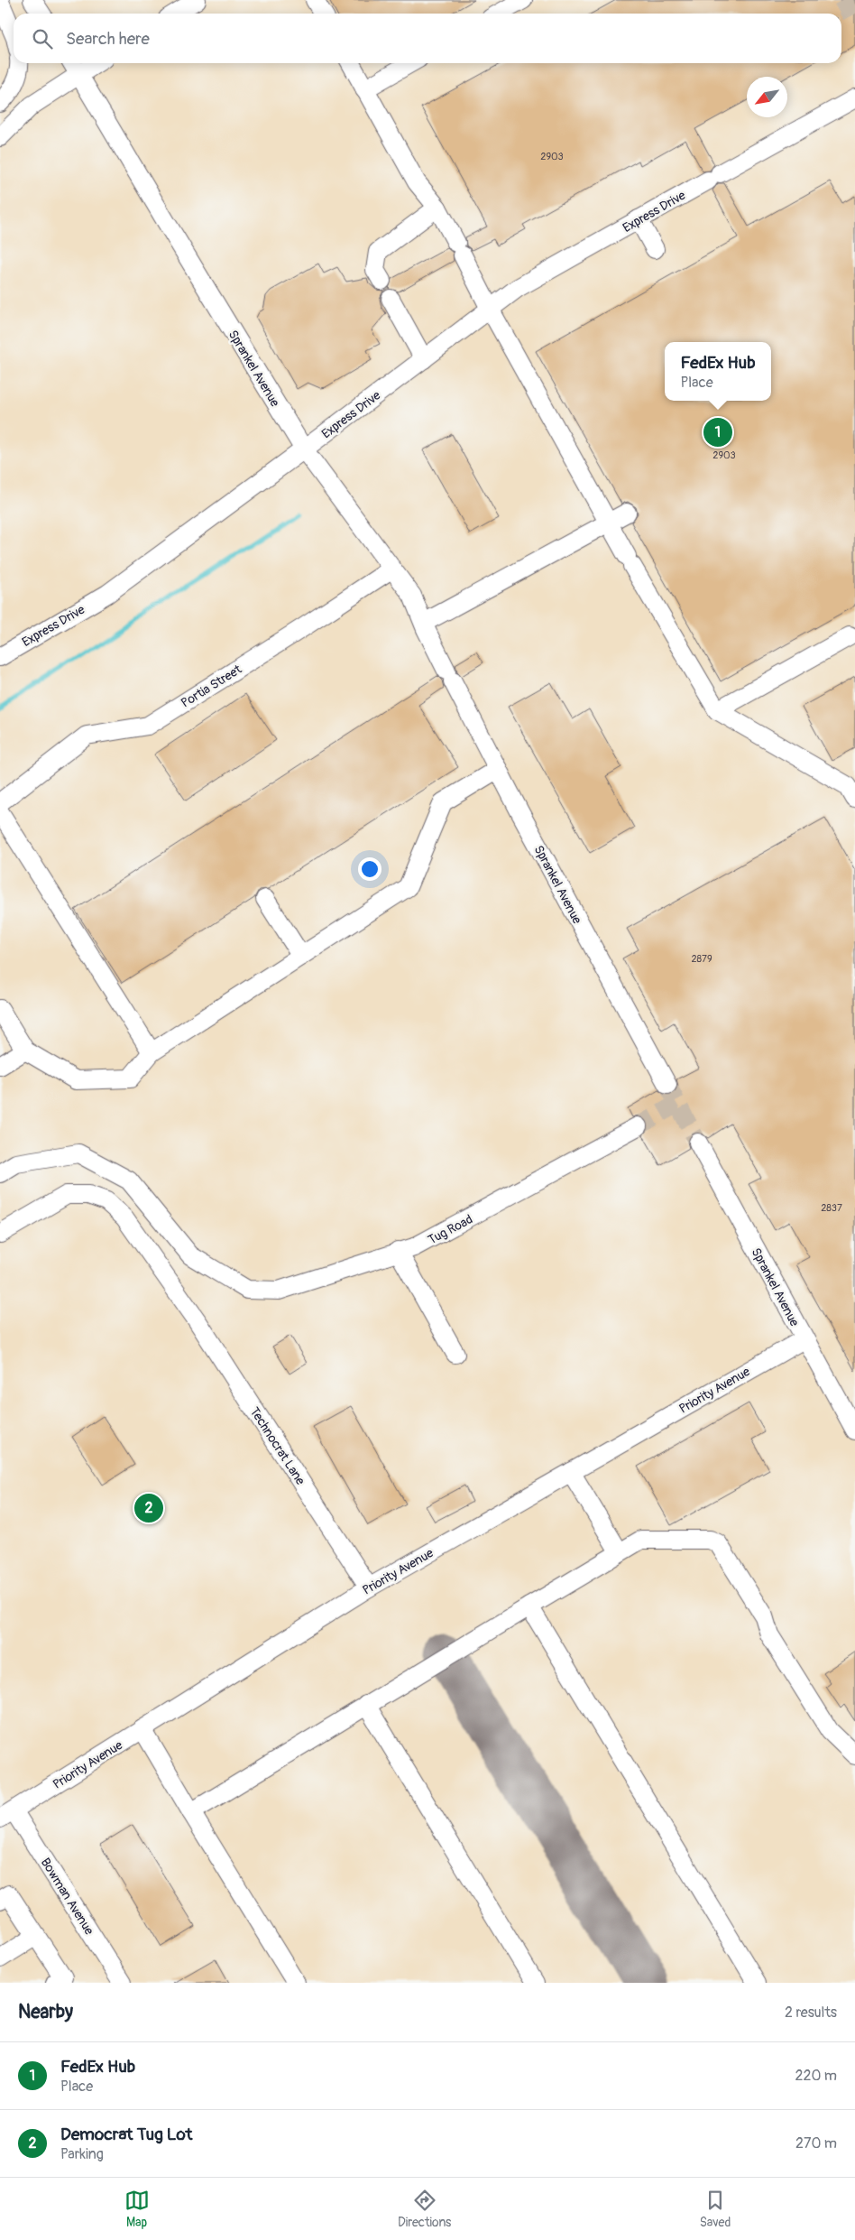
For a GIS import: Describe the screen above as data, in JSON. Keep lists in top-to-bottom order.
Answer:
{
  "streets": {
    "street": [
      "Express Drive",
      "Sprankel Avenue",
      "Portia Street",
      "Tug Road",
      "Priority Avenue",
      "Technocrat Lane",
      "Bowman Avenue"
    ]
  },
  "crossings": [
    ["Express Drive", "Sprankel Avenue"],
    ["Sprankel Avenue", "Portia Street"],
    ["Sprankel Avenue", "Priority Avenue"],
    ["Priority Avenue", "Technocrat Lane"],
    ["Priority Avenue", "Bowman Avenue"]
  ],
  "house_numbers": [
    "2903",
    "2903",
    "2879",
    "2837"
  ],
  "north": "bottom left",
  "page": {
    "search": "Search here",
    "popup": ["FedEx Hub", "Place"],
    "pins": ["1", "2"],
    "heading": ["Nearby", "2 results"],
    "list": [
      {
        "mark": "1",
        "name": "FedEx Hub",
        "note": "Place",
        "value": "220 m"
      },
      {
        "mark": "2",
        "name": "Democrat Tug Lot",
        "note": "Parking",
        "value": "270 m"
      }
    ],
    "nav": ["Map", "Directions", "Saved"]
  }
}
